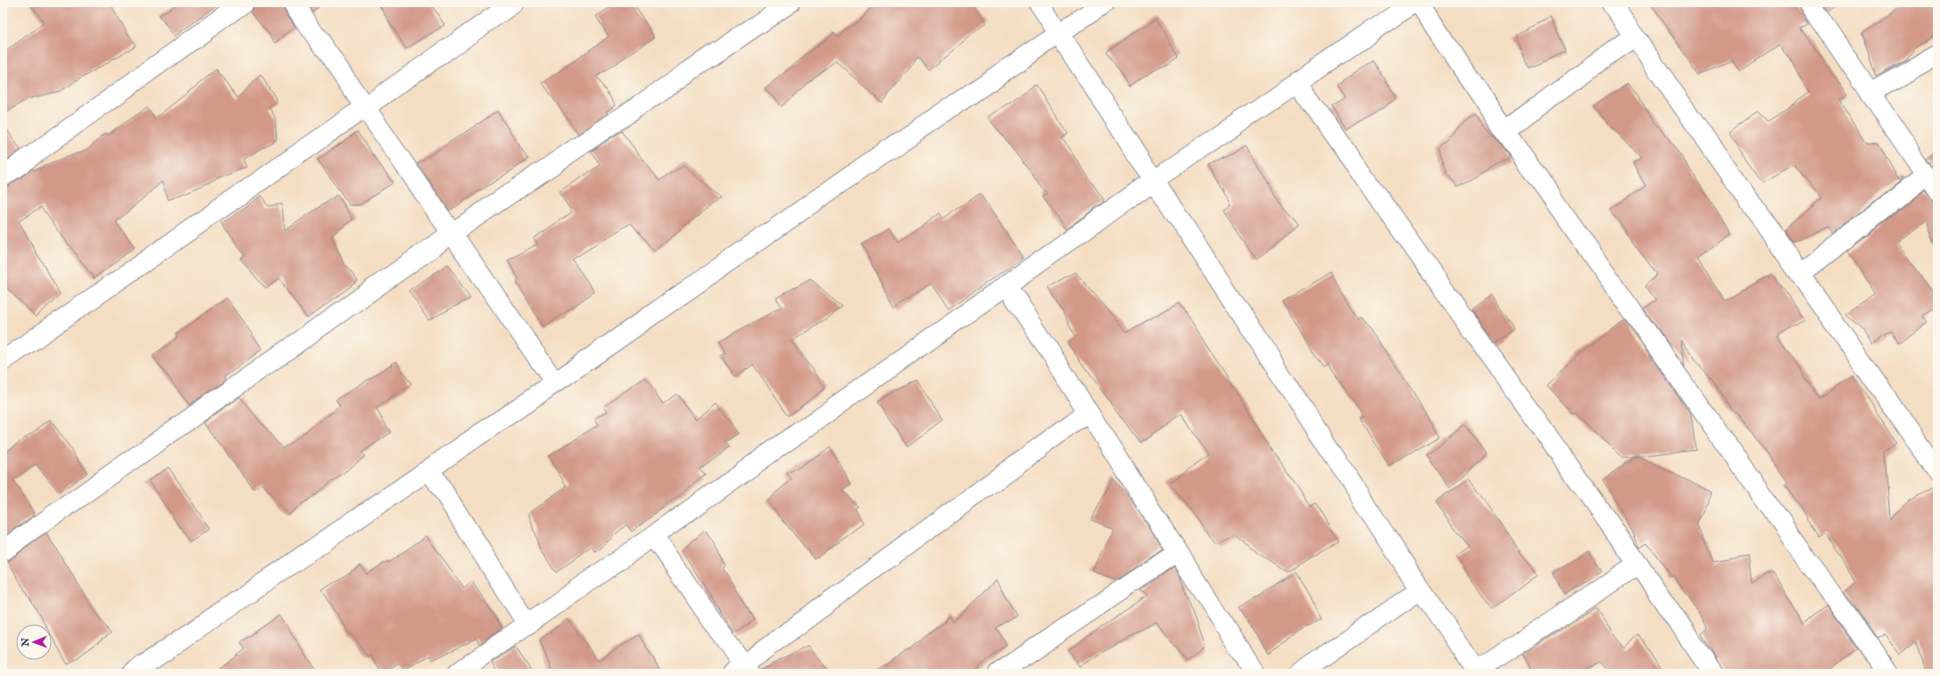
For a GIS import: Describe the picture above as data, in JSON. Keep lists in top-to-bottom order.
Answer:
{
  "north": "left"
}
